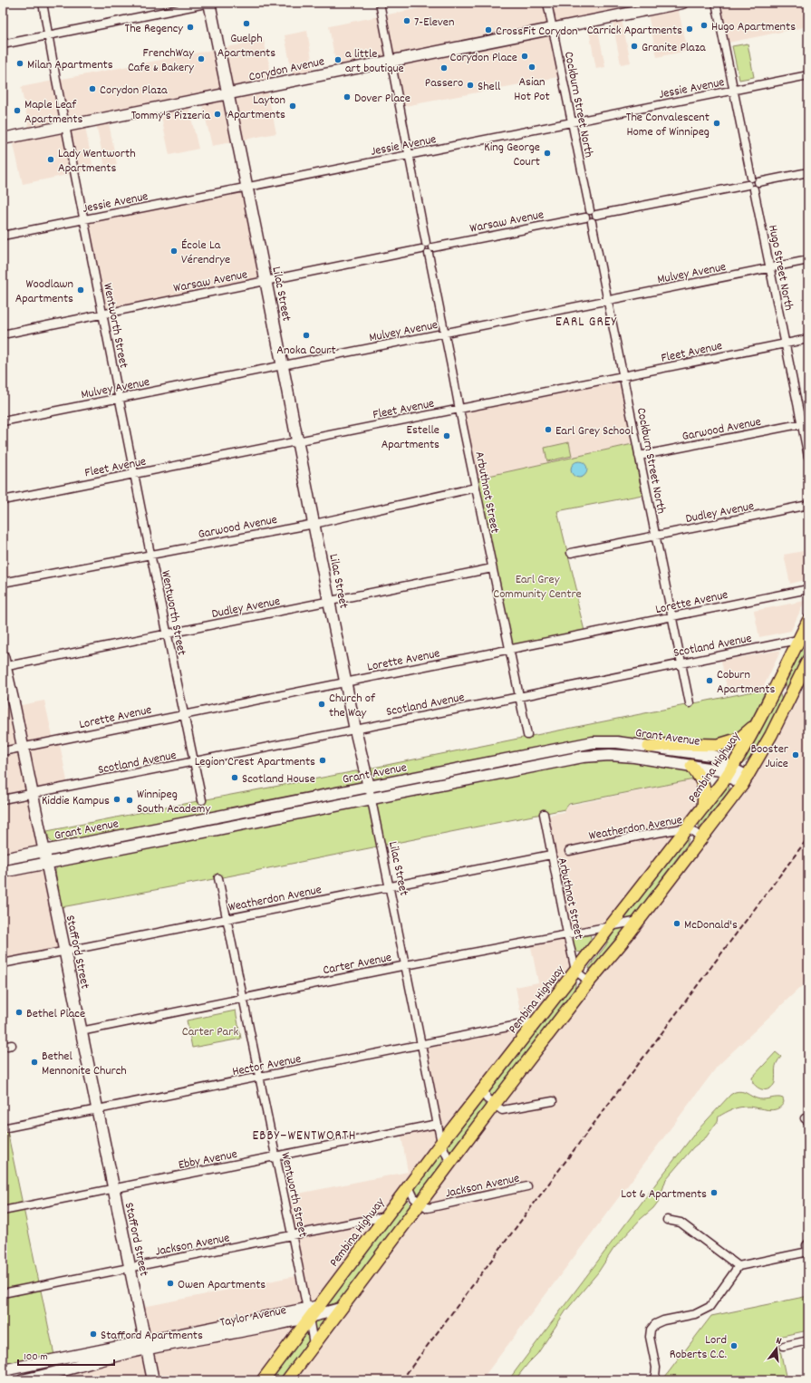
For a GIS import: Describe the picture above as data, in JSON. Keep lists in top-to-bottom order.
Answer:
{
  "streets": {
    "main road": [
      "Corydon Avenue",
      "Lilac Street",
      "Grant Avenue",
      "Pembina Highway",
      "Stafford Street",
      "Taylor Avenue"
    ],
    "street": [
      "Jessie Avenue",
      "Cockburn Street North",
      "Warsaw Avenue",
      "Hugo Street North",
      "Mulvey Avenue",
      "Wentworth Street",
      "Fleet Avenue",
      "Garwood Avenue",
      "Arbuthnot Street",
      "Dudley Avenue",
      "Lorette Avenue",
      "Scotland Avenue",
      "Weatherdon Avenue",
      "Carter Avenue",
      "Hector Avenue",
      "Ebby Avenue",
      "Jackson Avenue"
    ]
  },
  "crossings": [
    ["Corydon Avenue", "Cockburn Street North"],
    ["Corydon Avenue", "Lilac Street"],
    ["Corydon Avenue", "Wentworth Street"],
    ["Jessie Avenue", "Cockburn Street North"],
    ["Jessie Avenue", "Lilac Street"],
    ["Jessie Avenue", "Wentworth Street"],
    ["Cockburn Street North", "Warsaw Avenue"],
    ["Cockburn Street North", "Mulvey Avenue"],
    ["Cockburn Street North", "Fleet Avenue"],
    ["Cockburn Street North", "Garwood Avenue"],
    ["Cockburn Street North", "Dudley Avenue"],
    ["Cockburn Street North", "Lorette Avenue"],
    ["Cockburn Street North", "Scotland Avenue"],
    ["Warsaw Avenue", "Lilac Street"],
    ["Warsaw Avenue", "Wentworth Street"],
    ["Warsaw Avenue", "Arbuthnot Street"],
    ["Hugo Street North", "Mulvey Avenue"],
    ["Hugo Street North", "Fleet Avenue"],
    ["Hugo Street North", "Garwood Avenue"],
    ["Mulvey Avenue", "Lilac Street"],
    ["Mulvey Avenue", "Wentworth Street"],
    ["Mulvey Avenue", "Arbuthnot Street"],
    ["Lilac Street", "Fleet Avenue"],
    ["Lilac Street", "Garwood Avenue"],
    ["Lilac Street", "Dudley Avenue"],
    ["Lilac Street", "Lorette Avenue"],
    ["Lilac Street", "Scotland Avenue"],
    ["Lilac Street", "Grant Avenue"],
    ["Lilac Street", "Pembina Highway"],
    ["Lilac Street", "Weatherdon Avenue"],
    ["Lilac Street", "Carter Avenue"],
    ["Lilac Street", "Hector Avenue"],
    ["Lilac Street", "Ebby Avenue"],
    ["Wentworth Street", "Fleet Avenue"],
    ["Wentworth Street", "Garwood Avenue"],
    ["Wentworth Street", "Dudley Avenue"],
    ["Wentworth Street", "Lorette Avenue"],
    ["Wentworth Street", "Scotland Avenue"],
    ["Wentworth Street", "Pembina Highway"],
    ["Wentworth Street", "Weatherdon Avenue"],
    ["Wentworth Street", "Carter Avenue"],
    ["Wentworth Street", "Hector Avenue"],
    ["Wentworth Street", "Ebby Avenue"],
    ["Wentworth Street", "Jackson Avenue"],
    ["Wentworth Street", "Taylor Avenue"],
    ["Fleet Avenue", "Arbuthnot Street"],
    ["Garwood Avenue", "Arbuthnot Street"],
    ["Arbuthnot Street", "Dudley Avenue"],
    ["Arbuthnot Street", "Lorette Avenue"],
    ["Arbuthnot Street", "Scotland Avenue"],
    ["Arbuthnot Street", "Pembina Highway"],
    ["Arbuthnot Street", "Weatherdon Avenue"],
    ["Arbuthnot Street", "Carter Avenue"],
    ["Dudley Avenue", "Stafford Street"],
    ["Lorette Avenue", "Stafford Street"],
    ["Scotland Avenue", "Pembina Highway"],
    ["Scotland Avenue", "Stafford Street"],
    ["Grant Avenue", "Pembina Highway"],
    ["Grant Avenue", "Stafford Street"],
    ["Pembina Highway", "Weatherdon Avenue"],
    ["Pembina Highway", "Carter Avenue"],
    ["Pembina Highway", "Hector Avenue"],
    ["Pembina Highway", "Jackson Avenue"],
    ["Pembina Highway", "Taylor Avenue"],
    ["Weatherdon Avenue", "Stafford Street"],
    ["Stafford Street", "Carter Avenue"],
    ["Stafford Street", "Hector Avenue"],
    ["Stafford Street", "Ebby Avenue"],
    ["Stafford Street", "Jackson Avenue"],
    ["Stafford Street", "Taylor Avenue"]
  ],
  "districts": ["EARL GREY", "EBBY–WENTWORTH"],
  "parks": ["Earl Grey Community Centre", "Carter Park"],
  "places": [
    "7-Eleven",
    "Guelph Apartments",
    "Hugo Apartments",
    "The Regency",
    "Carrick Apartments",
    "CrossFit Corydon",
    "Granite Plaza",
    "Corydon Place",
    "FrenchWay Cafe & Bakery",
    "a little art boutique",
    "Milan Apartments",
    "Asian Hot Pot",
    "Passero",
    "Shell",
    "Corydon Plaza",
    "Dover Place",
    "Layton Apartments",
    "Maple Leaf Apartments",
    "Tommy's Pizzeria",
    "The Convalescent Home of Winnipeg",
    "King George Court",
    "Lady Wentworth Apartments",
    "École La Vérendrye",
    "Woodlawn Apartments",
    "Anoka Court",
    "Earl Grey School",
    "Estelle Apartments",
    "Coburn Apartments",
    "Church of the Way",
    "Booster Juice",
    "Legion Crest Apartments",
    "Scotland House",
    "Kiddie Kampus",
    "Winnipeg South Academy",
    "McDonald's",
    "Bethel Place",
    "Bethel Mennonite Church",
    "Lot 6 Apartments",
    "Owen Apartments",
    "Stafford Apartments",
    "Lord Roberts C.C."
  ],
  "scale_bar": "100 m",
  "north": "top"
}
